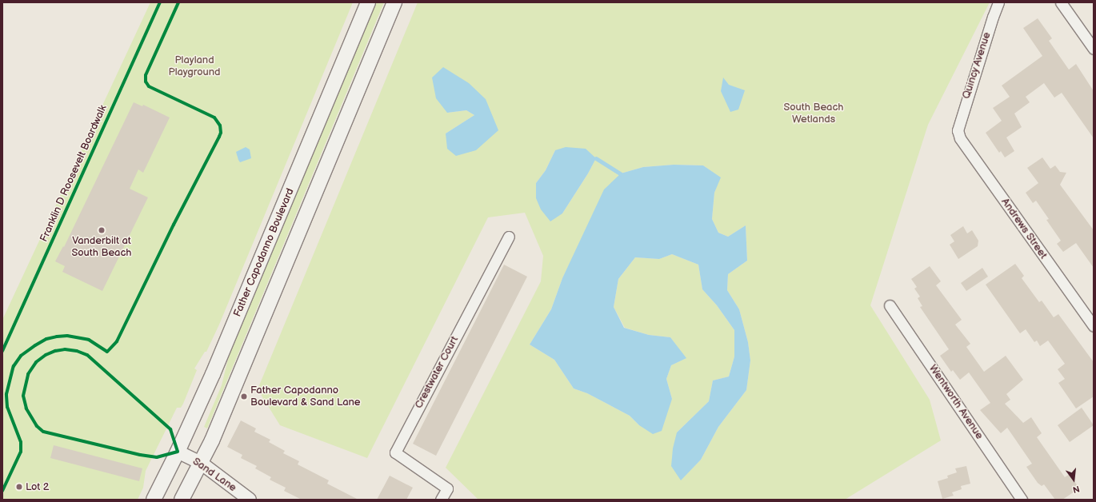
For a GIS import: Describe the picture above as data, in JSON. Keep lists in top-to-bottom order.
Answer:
{
  "streets": {
    "main road": ["Father Capodanno Boulevard"],
    "street": [
      "Quincy Avenue",
      "Andrews Street",
      "Crestwater Court",
      "Wentworth Avenue",
      "Sand Lane"
    ],
    "cycle path": ["Franklin D Roosevelt Boardwalk"]
  },
  "crossings": [
    ["Quincy Avenue", "Andrews Street"],
    ["Father Capodanno Boulevard", "Sand Lane"]
  ],
  "parks": ["Playland Playground", "South Beach Wetlands"],
  "places": ["Vanderbilt at South Beach", "Father Capodanno Boulevard & Sand Lane", "Lot 2"],
  "north": "bottom"
}
